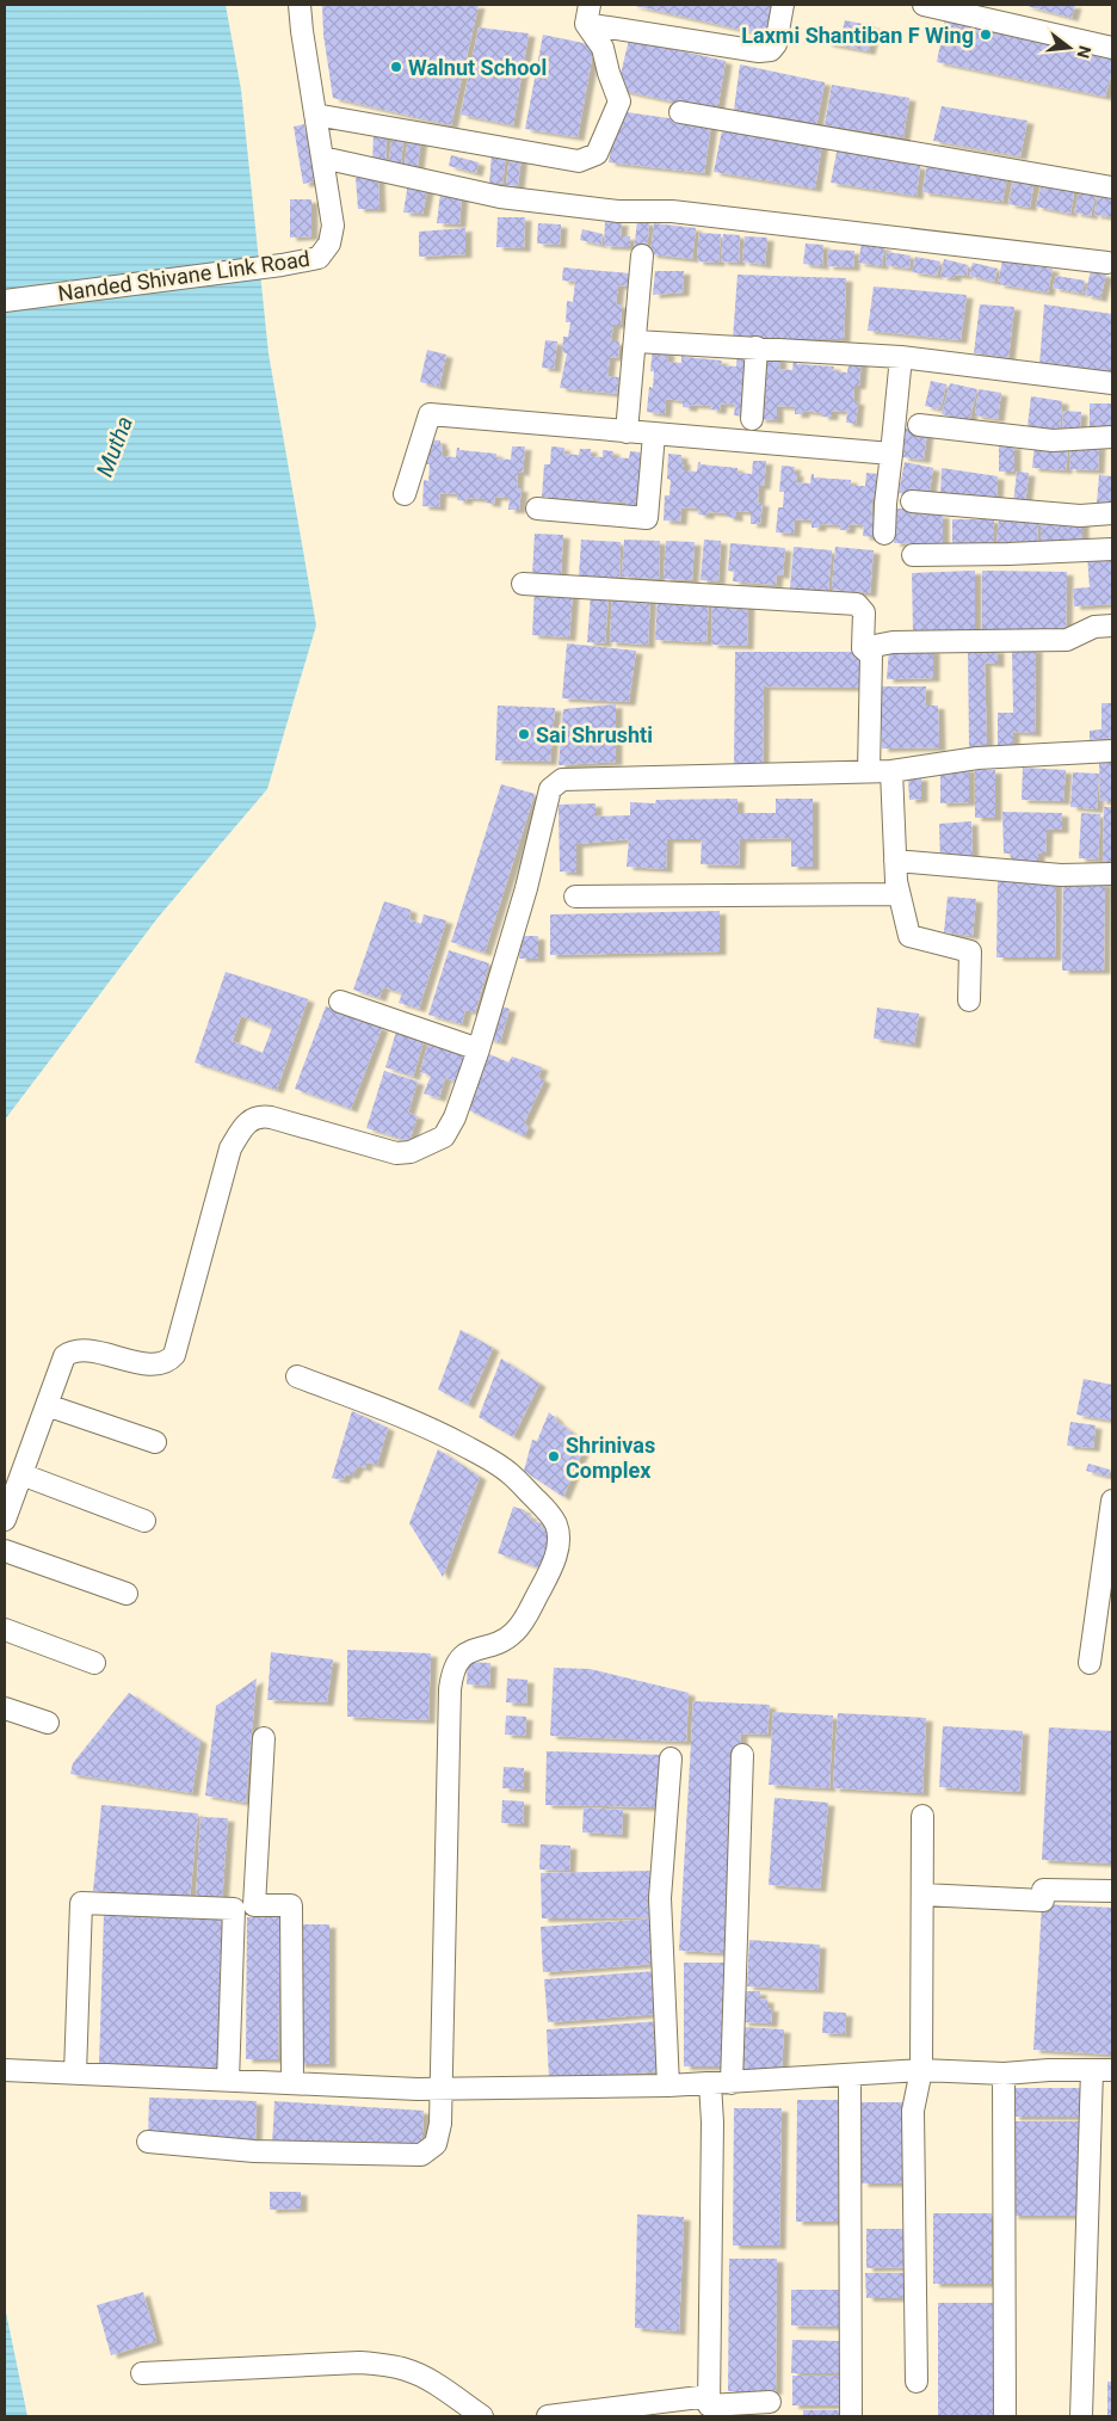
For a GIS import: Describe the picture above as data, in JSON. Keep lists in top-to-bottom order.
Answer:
{
  "streets": {
    "street": ["Nanded Shivane Link Road"]
  },
  "water": ["Mutha"],
  "places": [
    "Laxmi Shantiban F Wing",
    "Walnut School",
    "Sai Shrushti",
    "Shrinivas Complex"
  ],
  "north": "right"
}
